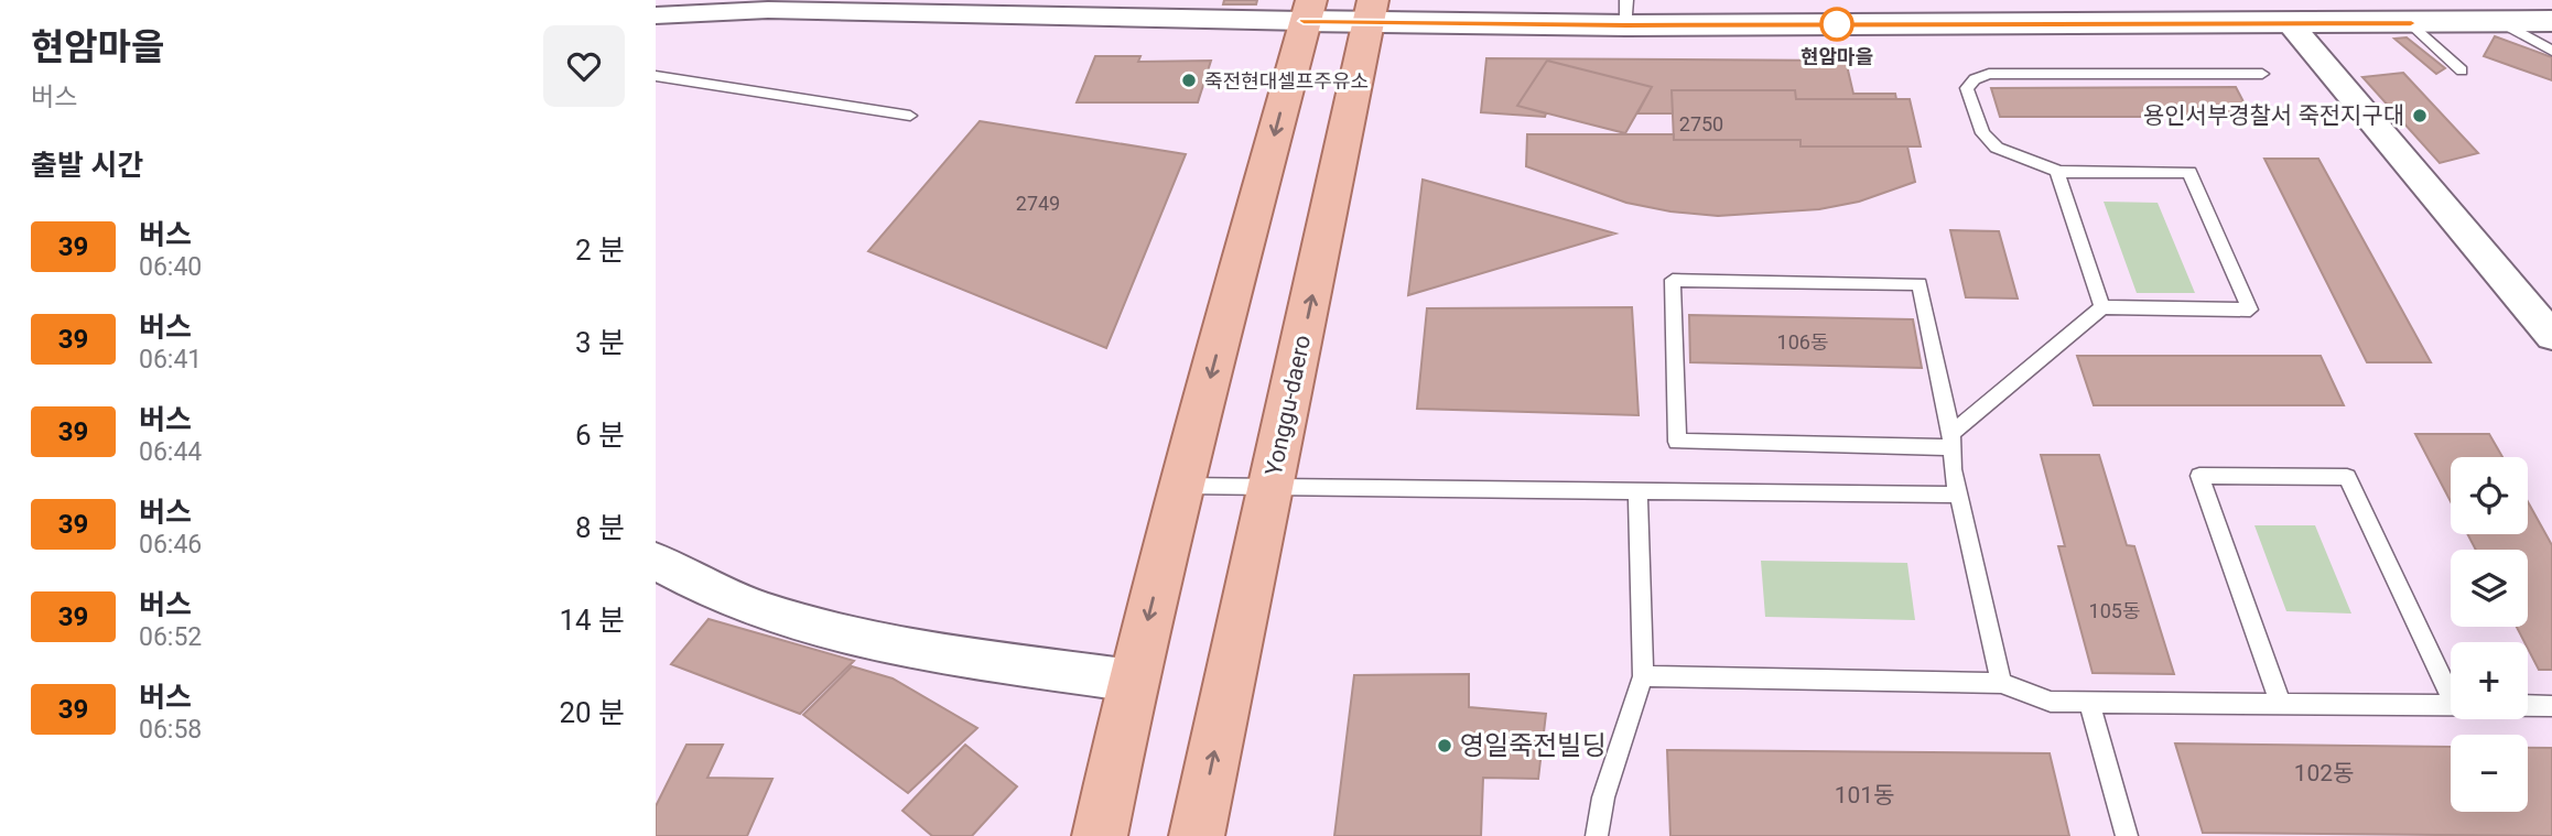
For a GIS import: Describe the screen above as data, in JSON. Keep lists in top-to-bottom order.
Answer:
{
  "streets": {
    "main road": ["Yonggu-daero"]
  },
  "places": [
    "현암마을",
    "죽전현대셀프주유소",
    "용인서부경찰서 죽전지구대",
    "영일죽전빌딩"
  ],
  "lines": ["bus line 39"],
  "house_numbers": [
    "2750",
    "2749",
    "106동",
    "105동",
    "102동",
    "101동"
  ],
  "page": {
    "heading": [
      ["현암마을", "버스"],
      "출발 시간"
    ],
    "list": [
      {
        "mark": "39",
        "name": "버스",
        "note": "06:40",
        "value": "2 분"
      },
      {
        "mark": "39",
        "name": "버스",
        "note": "06:41",
        "value": "3 분"
      },
      {
        "mark": "39",
        "name": "버스",
        "note": "06:44",
        "value": "6 분"
      },
      {
        "mark": "39",
        "name": "버스",
        "note": "06:46",
        "value": "8 분"
      },
      {
        "mark": "39",
        "name": "버스",
        "note": "06:52",
        "value": "14 분"
      },
      {
        "mark": "39",
        "name": "버스",
        "note": "06:58",
        "value": "20 분"
      }
    ],
    "map_buttons": ["+", "−"]
  }
}
